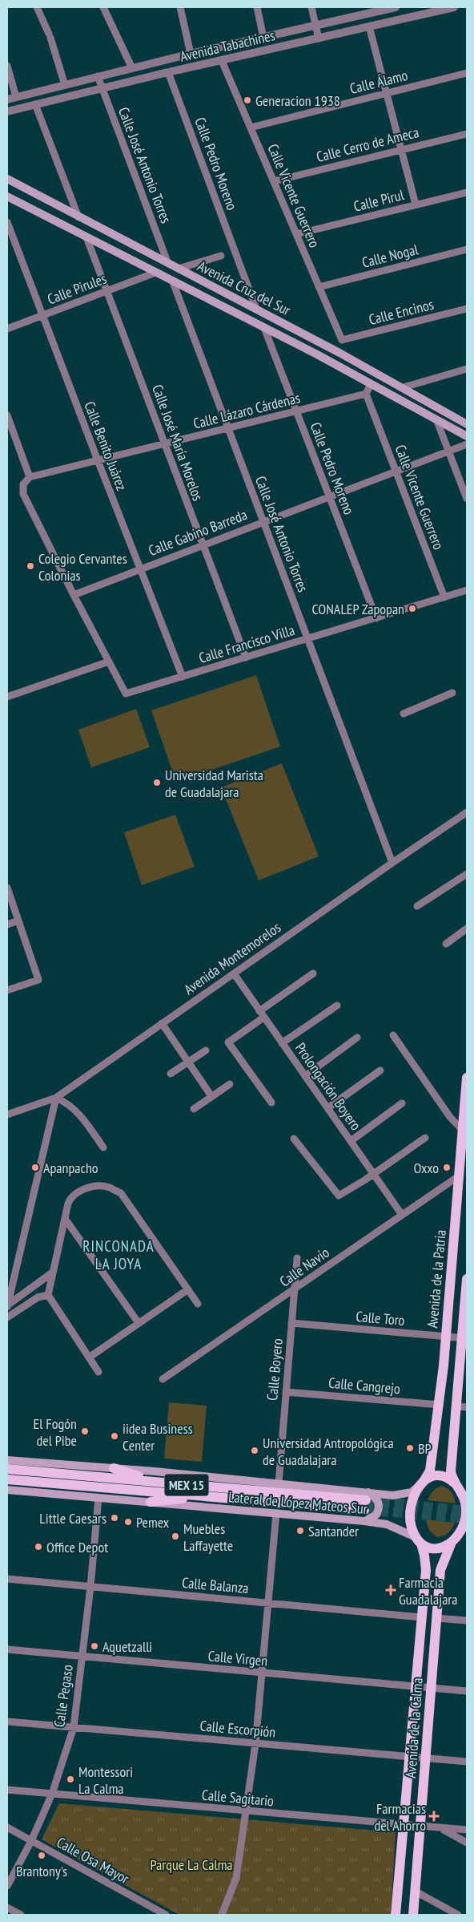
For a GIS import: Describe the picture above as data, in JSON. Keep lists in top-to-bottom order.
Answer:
{
  "streets": {
    "main road": [
      "Avenida Cruz del Sur",
      "Avenida de la Patria",
      "MEX 15",
      "Lateral de López Mateos Sur",
      "Avenida de la Calma"
    ],
    "street": [
      "Avenida Tabachines",
      "Calle Álamo",
      "Calle Cerro de Ameca",
      "Calle Pedro Moreno",
      "Calle José Antonio Torres",
      "Calle Vicente Guerrero",
      "Calle Pirul",
      "Calle Nogal",
      "Calle Pirules",
      "Calle Encinos",
      "Calle Lázaro Cárdenas",
      "Calle José María Morelos",
      "Calle Benito Juárez",
      "Calle Gabino Barreda",
      "Calle Francisco Villa",
      "Avenida Montemorelos",
      "Prolongación Boyero",
      "Calle Navío",
      "Calle Toro",
      "Calle Boyero",
      "Calle Cangrejo",
      "Calle Balanza",
      "Calle Virgen",
      "Calle Pegaso",
      "Calle Escorpión",
      "Calle Sagitario",
      "Calle Osa Mayor"
    ]
  },
  "crossings": [
    ["Avenida Tabachines", "Calle Pedro Moreno"],
    ["Avenida Tabachines", "Calle José Antonio Torres"],
    ["Avenida Tabachines", "Calle Vicente Guerrero"],
    ["Calle Álamo", "Calle Vicente Guerrero"],
    ["Calle Cerro de Ameca", "Calle Vicente Guerrero"],
    ["Calle Pedro Moreno", "Avenida Cruz del Sur"],
    ["Calle Pedro Moreno", "Calle Lázaro Cárdenas"],
    ["Calle Pedro Moreno", "Calle Gabino Barreda"],
    ["Calle Pedro Moreno", "Calle Francisco Villa"],
    ["Calle José Antonio Torres", "Avenida Cruz del Sur"],
    ["Calle José Antonio Torres", "Calle Lázaro Cárdenas"],
    ["Calle José Antonio Torres", "Calle Gabino Barreda"],
    ["Calle José Antonio Torres", "Calle Francisco Villa"],
    ["Calle José Antonio Torres", "Avenida Montemorelos"],
    ["Calle Vicente Guerrero", "Calle Pirul"],
    ["Calle Vicente Guerrero", "Calle Nogal"],
    ["Calle Vicente Guerrero", "Calle Encinos"],
    ["Calle Vicente Guerrero", "Calle Lázaro Cárdenas"],
    ["Calle Vicente Guerrero", "Calle Gabino Barreda"],
    ["Calle Vicente Guerrero", "Calle Francisco Villa"],
    ["Avenida Cruz del Sur", "Calle Pirules"],
    ["Avenida Cruz del Sur", "Calle José María Morelos"],
    ["Calle Pirules", "Calle José María Morelos"],
    ["Calle Pirules", "Calle Benito Juárez"],
    ["Calle Lázaro Cárdenas", "Calle José María Morelos"],
    ["Calle Lázaro Cárdenas", "Calle Benito Juárez"],
    ["Calle José María Morelos", "Calle Gabino Barreda"],
    ["Calle José María Morelos", "Calle Francisco Villa"],
    ["Calle Benito Juárez", "Calle Gabino Barreda"],
    ["Calle Benito Juárez", "Calle Francisco Villa"],
    ["Avenida Montemorelos", "Prolongación Boyero"],
    ["Prolongación Boyero", "Calle Navío"],
    ["Calle Navío", "Avenida de la Patria"],
    ["Calle Navío", "Calle Boyero"],
    ["Avenida de la Patria", "Calle Toro"],
    ["Avenida de la Patria", "Calle Cangrejo"],
    ["Avenida de la Patria", "Lateral de López Mateos Sur"],
    ["Avenida de la Patria", "Avenida de la Calma"],
    ["Calle Toro", "Calle Boyero"],
    ["Calle Boyero", "Calle Cangrejo"],
    ["Calle Boyero", "Lateral de López Mateos Sur"],
    ["MEX 15", "Lateral de López Mateos Sur"],
    ["Lateral de López Mateos Sur", "Calle Pegaso"],
    ["Lateral de López Mateos Sur", "Avenida de la Calma"],
    ["Calle Balanza", "Calle Pegaso"],
    ["Calle Balanza", "Avenida de la Calma"],
    ["Calle Virgen", "Calle Pegaso"],
    ["Calle Virgen", "Avenida de la Calma"],
    ["Calle Pegaso", "Calle Escorpión"],
    ["Calle Pegaso", "Calle Sagitario"],
    ["Calle Pegaso", "Calle Osa Mayor"],
    ["Avenida de la Calma", "Calle Escorpión"],
    ["Avenida de la Calma", "Calle Sagitario"]
  ],
  "districts": ["RINCONADA LA JOYA"],
  "parks": ["Parque La Calma"],
  "places": {
    "other": [
      "Generacion 1938",
      "Colegio Cervantes Colonias",
      "CONALEP Zapopan",
      "Universidad Marista de Guadalajara",
      "Apanpacho",
      "Oxxo",
      "El Fogón del Pibe",
      "iidea Business Center",
      "BP",
      "Universidad Antropológica de Guadalajara",
      "Little Caesars",
      "Pemex",
      "Santander",
      "Muebles Laffayette",
      "Office Depot",
      "Aquetzalli",
      "Montessori La Calma",
      "Brantony's"
    ],
    "health": ["Farmacia Guadalajara", "Farmacias del Ahorro"]
  }
}
